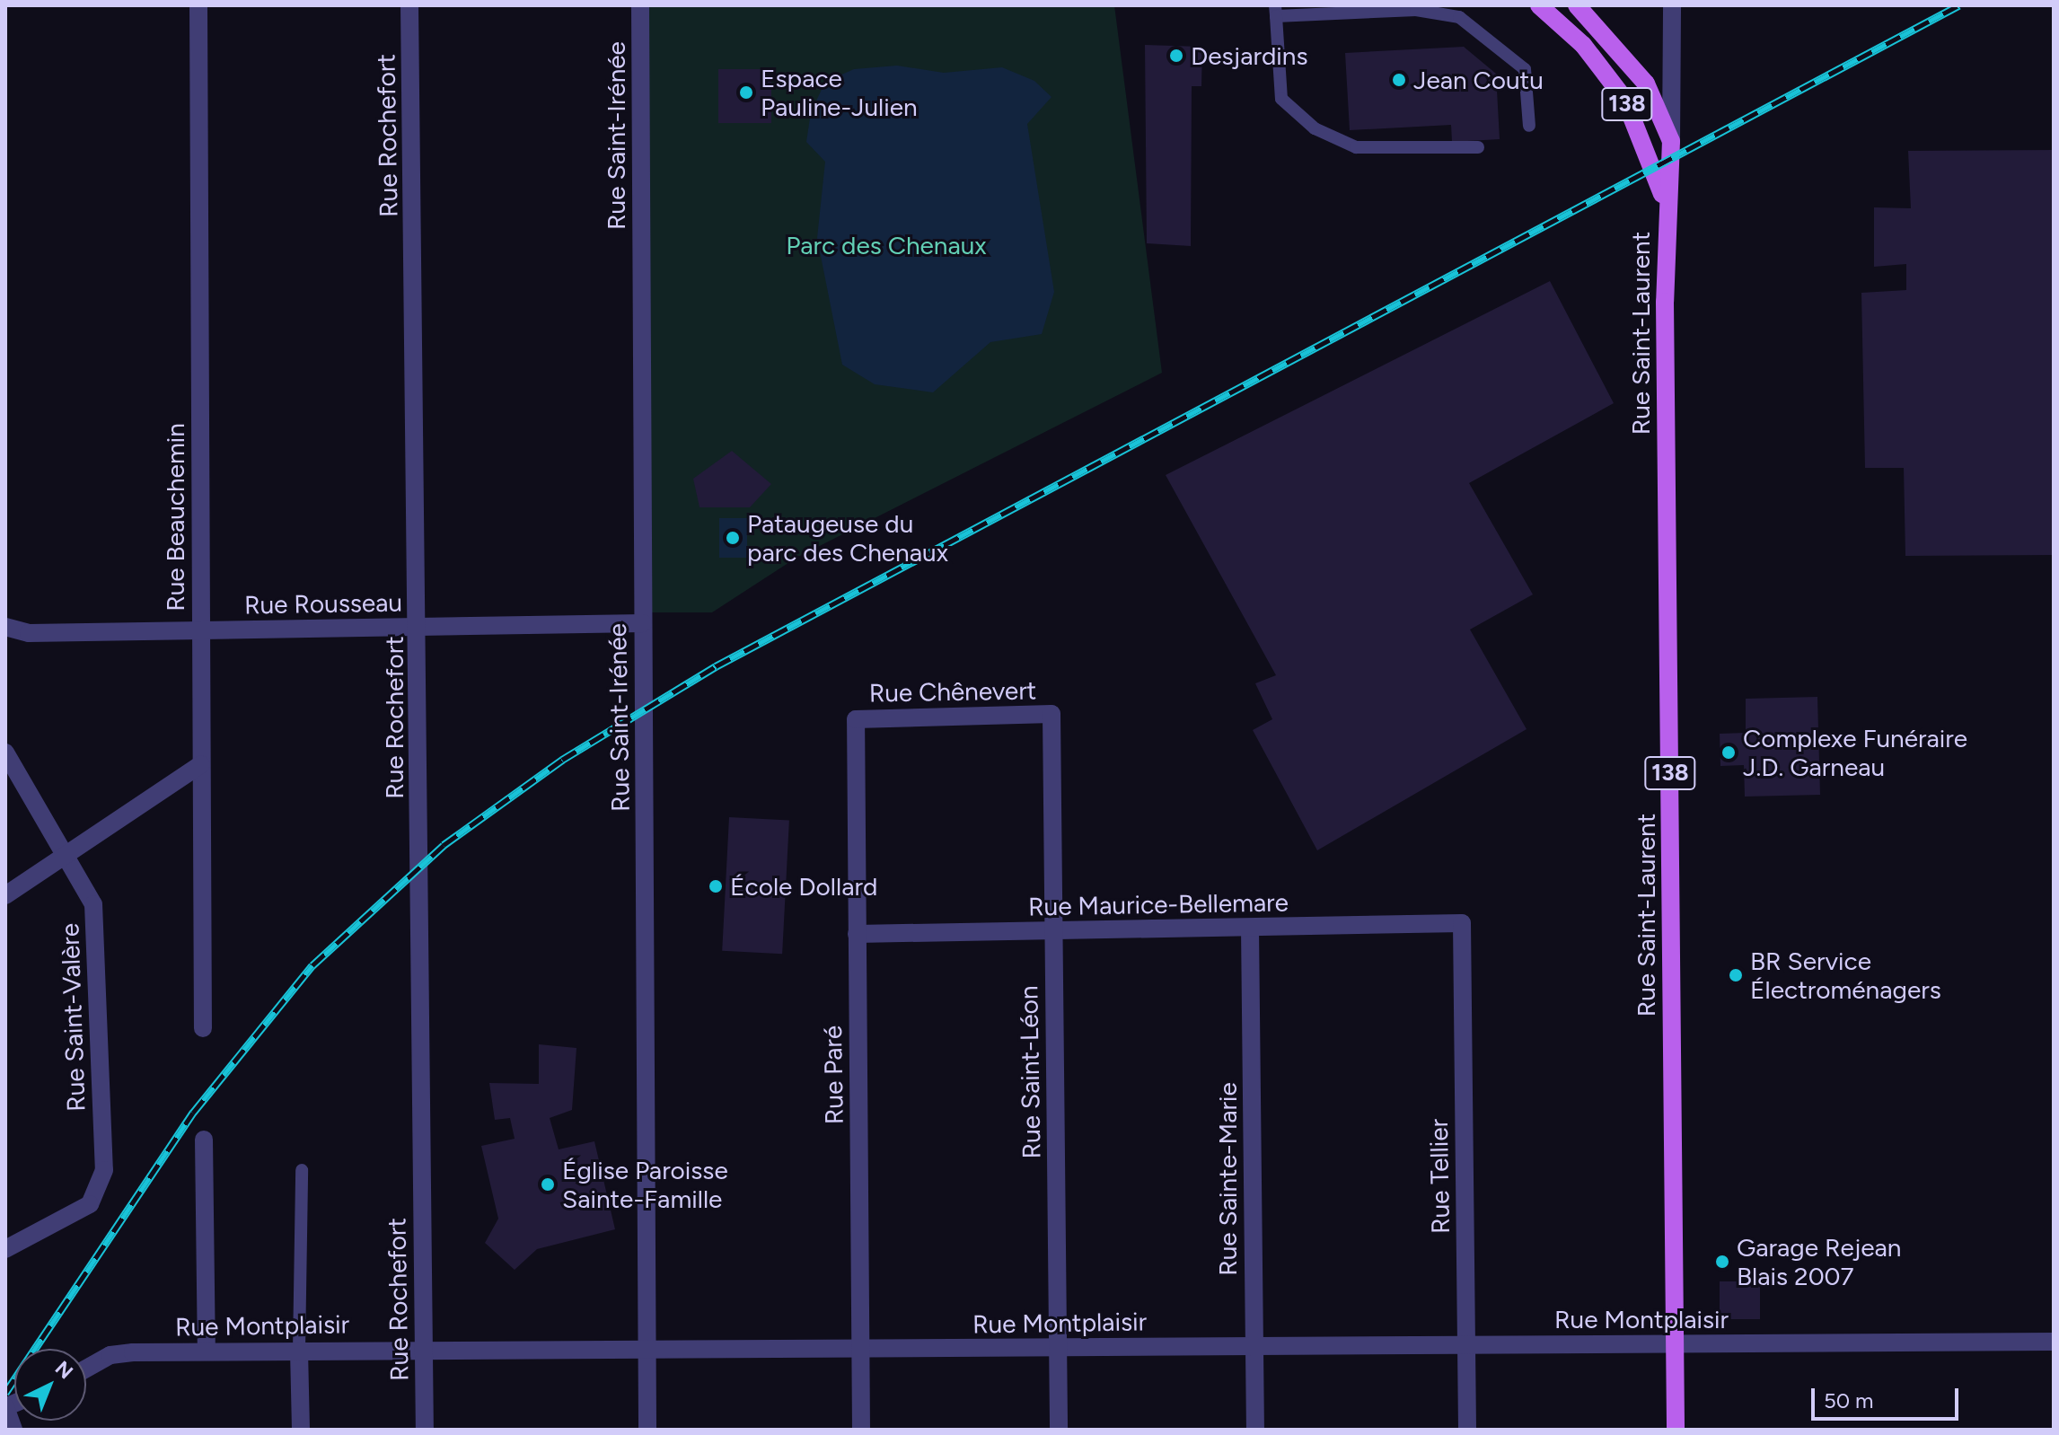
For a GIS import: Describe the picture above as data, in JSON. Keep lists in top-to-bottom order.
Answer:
{
  "streets": {
    "main road": ["138", "Rue Saint-Laurent"],
    "street": [
      "Rue Rochefort",
      "Rue Saint-Irénée",
      "Rue Beauchemin",
      "Rue Rousseau",
      "Rue Chênevert",
      "Rue Maurice-Bellemare",
      "Rue Saint-Valère",
      "Rue Saint-Léon",
      "Rue Paré",
      "Rue Tellier",
      "Rue Sainte-Marie",
      "Rue Montplaisir"
    ]
  },
  "crossings": [
    ["138", "Rue Saint-Laurent"],
    ["Rue Rochefort", "Rue Rousseau"],
    ["Rue Rochefort", "Rue Montplaisir"],
    ["Rue Saint-Irénée", "Rue Rousseau"],
    ["Rue Saint-Irénée", "Rue Montplaisir"],
    ["Rue Saint-Laurent", "Rue Montplaisir"],
    ["Rue Beauchemin", "Rue Rousseau"],
    ["Rue Chênevert", "Rue Saint-Léon"],
    ["Rue Chênevert", "Rue Paré"],
    ["Rue Maurice-Bellemare", "Rue Saint-Léon"],
    ["Rue Maurice-Bellemare", "Rue Paré"],
    ["Rue Maurice-Bellemare", "Rue Tellier"],
    ["Rue Maurice-Bellemare", "Rue Sainte-Marie"],
    ["Rue Saint-Léon", "Rue Montplaisir"],
    ["Rue Paré", "Rue Montplaisir"],
    ["Rue Tellier", "Rue Montplaisir"],
    ["Rue Sainte-Marie", "Rue Montplaisir"]
  ],
  "parks": ["Parc des Chenaux"],
  "places": [
    "Desjardins",
    "Jean Coutu",
    "Espace Pauline-Julien",
    "Pataugeuse du parc des Chenaux",
    "Complexe Funéraire J.D. Garneau",
    "École Dollard",
    "BR Service Électroménagers",
    "Église Paroisse Sainte-Famille",
    "Garage Rejean Blais 2007"
  ],
  "scale_bar": "50 m",
  "north": "top right"
}
